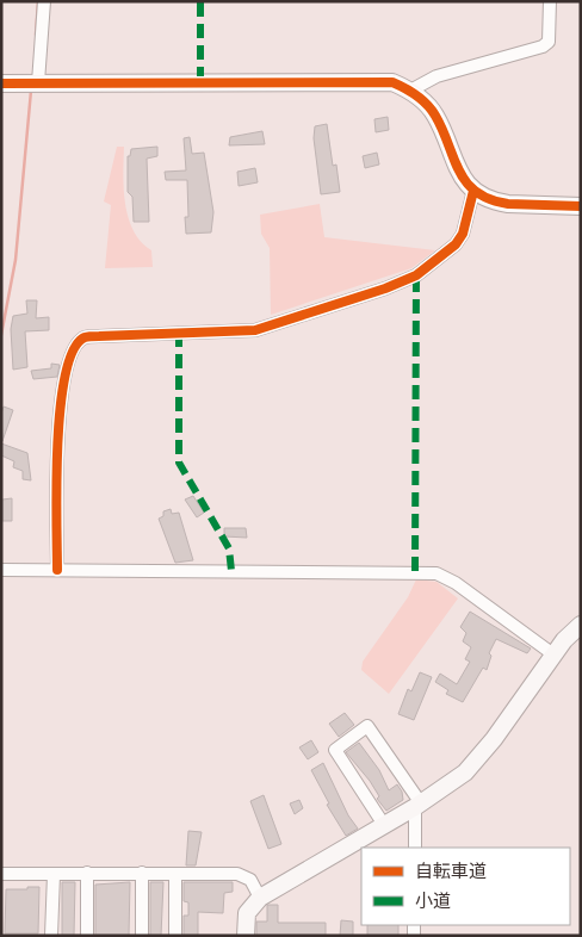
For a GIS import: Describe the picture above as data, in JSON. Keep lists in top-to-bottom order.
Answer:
{
  "legend": ["自転車道", "小道"]
}
